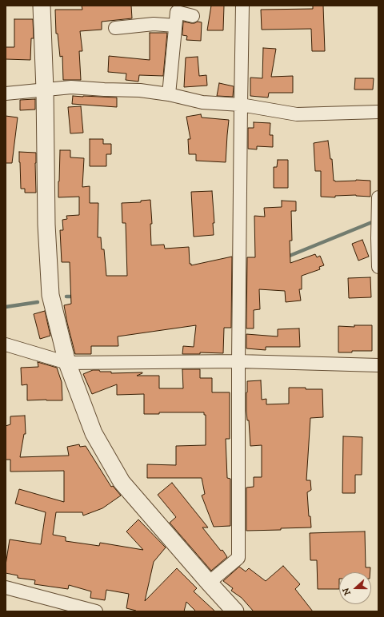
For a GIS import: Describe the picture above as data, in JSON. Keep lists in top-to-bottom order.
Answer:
{
  "north": "left"
}
